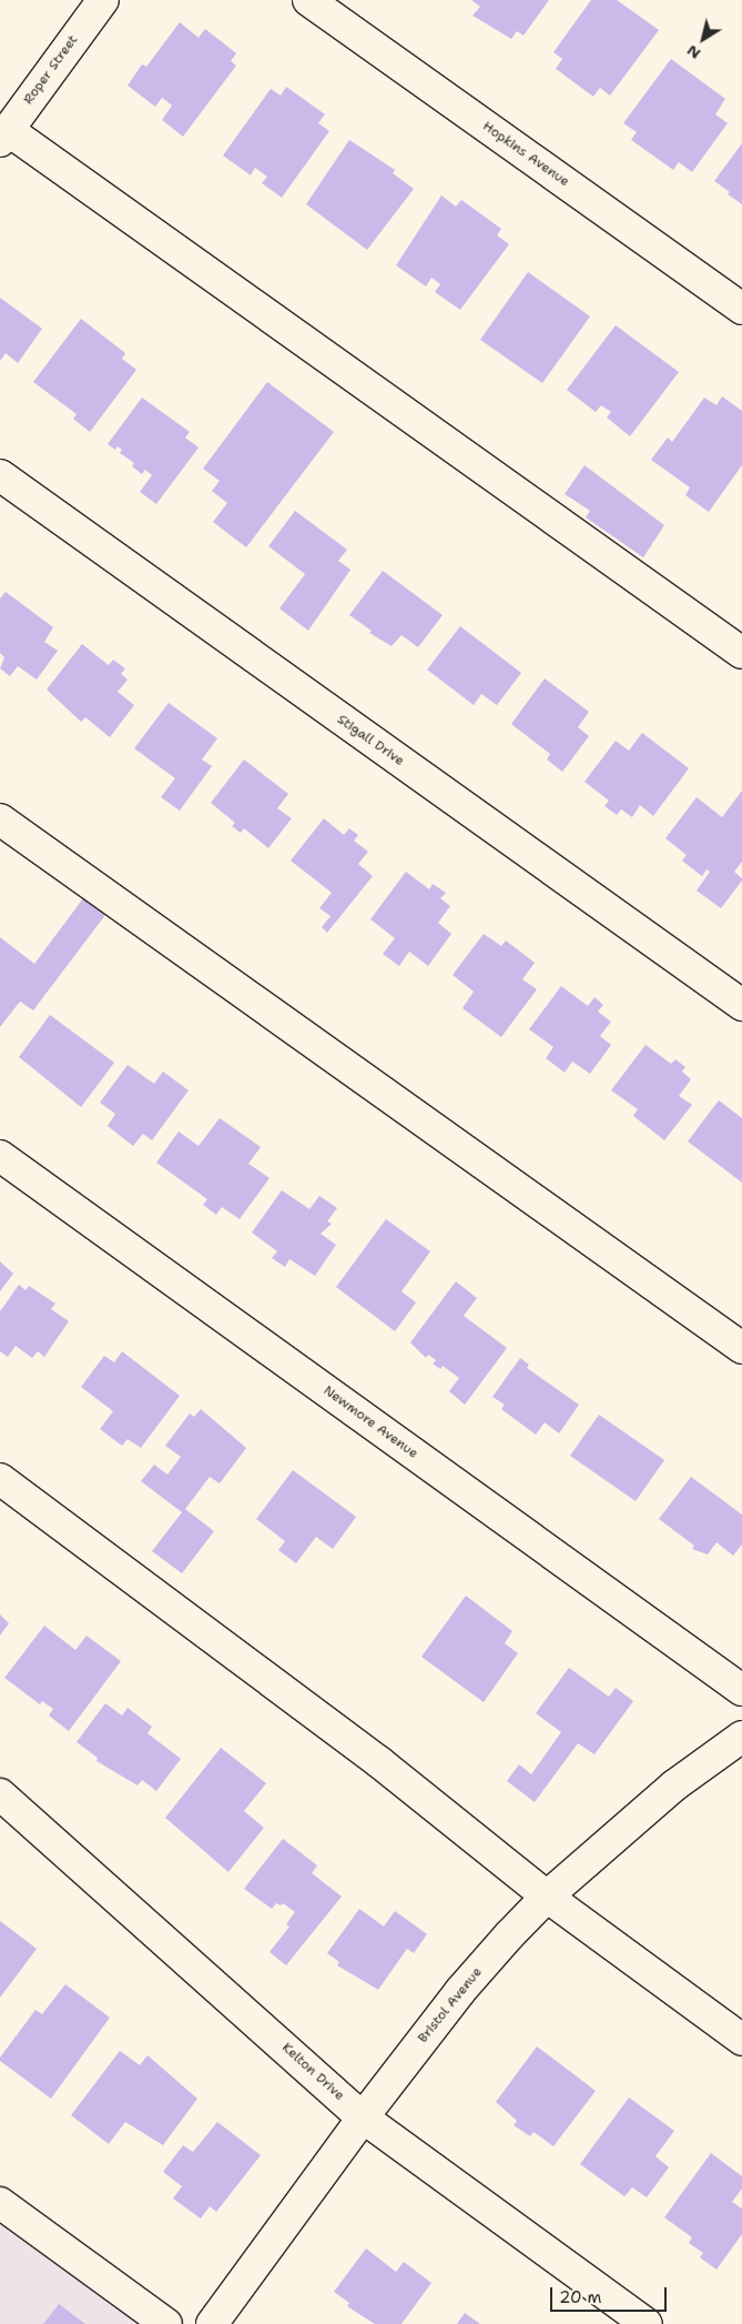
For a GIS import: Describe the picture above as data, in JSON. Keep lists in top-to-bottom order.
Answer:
{
  "streets": {
    "street": [
      "Roper Street",
      "Hopkins Avenue",
      "Stigall Drive",
      "Newmore Avenue",
      "Bristol Avenue",
      "Kelton Drive"
    ]
  },
  "crossings": [
    ["Bristol Avenue", "Kelton Drive"]
  ],
  "scale_bar": "20 m",
  "north": "bottom left"
}
